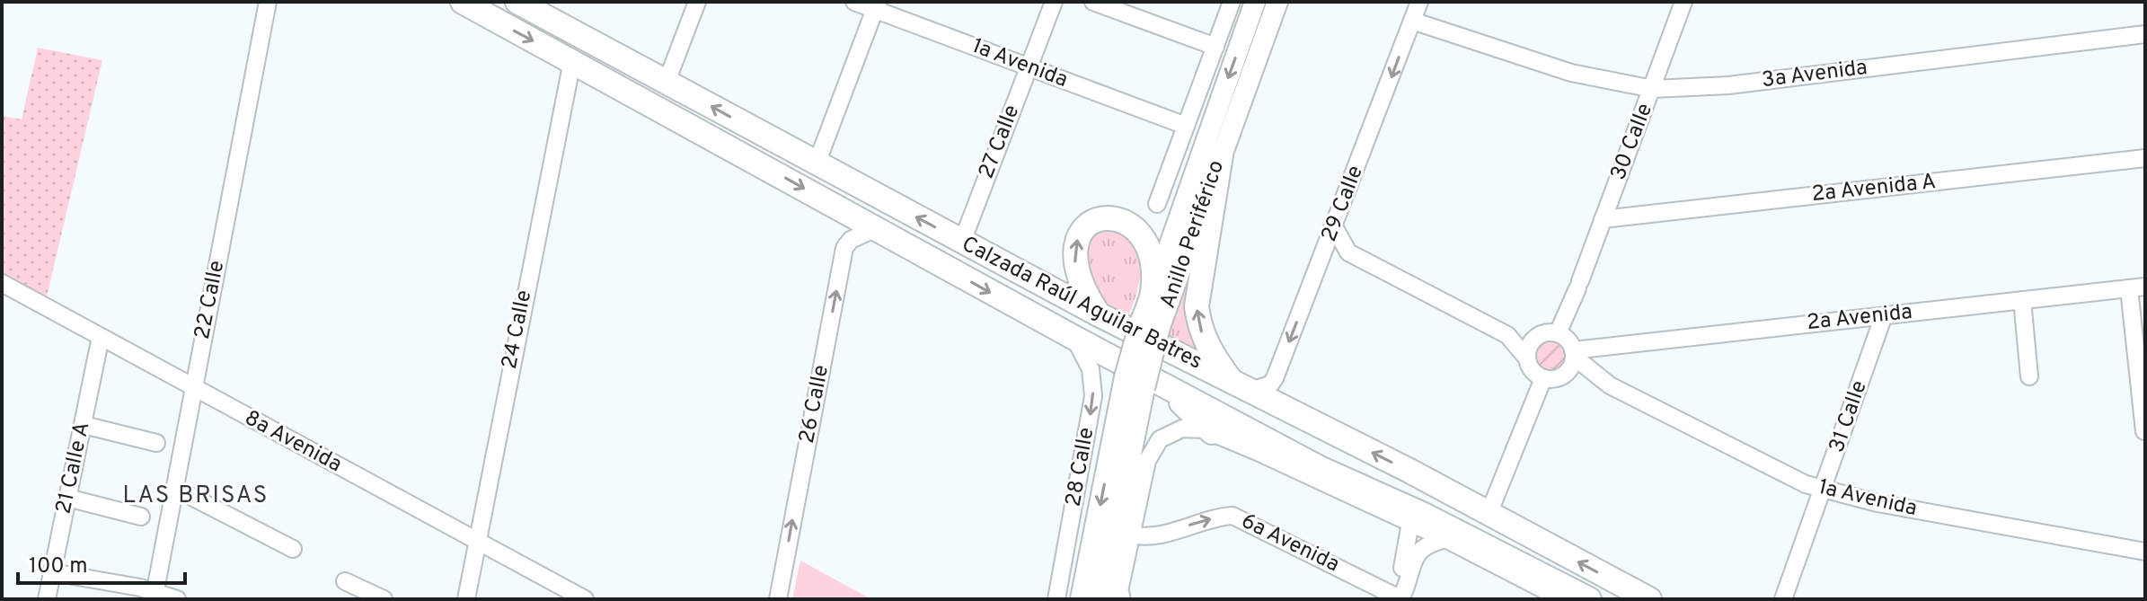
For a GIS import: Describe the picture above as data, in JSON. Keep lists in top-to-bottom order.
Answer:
{
  "streets": {
    "highway": ["Anillo Periférico", "Calzada Raúl Aguilar Batres"],
    "street": [
      "1a Avenida",
      "3a Avenida",
      "27 Calle",
      "30 Calle",
      "2a Avenida A",
      "29 Calle",
      "22 Calle",
      "2a Avenida",
      "24 Calle",
      "26 Calle",
      "31 Calle",
      "8a Avenida",
      "28 Calle",
      "21 Calle A",
      "6a Avenida"
    ]
  },
  "crossings": [
    ["1a Avenida", "27 Calle"],
    ["1a Avenida", "30 Calle"],
    ["1a Avenida", "2a Avenida"],
    ["1a Avenida", "31 Calle"],
    ["3a Avenida", "30 Calle"],
    ["3a Avenida", "29 Calle"],
    ["27 Calle", "Calzada Raúl Aguilar Batres"],
    ["30 Calle", "2a Avenida A"],
    ["30 Calle", "2a Avenida"],
    ["29 Calle", "Calzada Raúl Aguilar Batres"],
    ["Anillo Periférico", "Calzada Raúl Aguilar Batres"],
    ["22 Calle", "8a Avenida"],
    ["Calzada Raúl Aguilar Batres", "24 Calle"],
    ["Calzada Raúl Aguilar Batres", "26 Calle"],
    ["Calzada Raúl Aguilar Batres", "28 Calle"],
    ["2a Avenida", "31 Calle"],
    ["24 Calle", "8a Avenida"],
    ["8a Avenida", "21 Calle A"]
  ],
  "one_way": ["29 Calle", "26 Calle", "28 Calle"],
  "districts": ["LAS BRISAS"],
  "scale_bar": "100 m"
}
